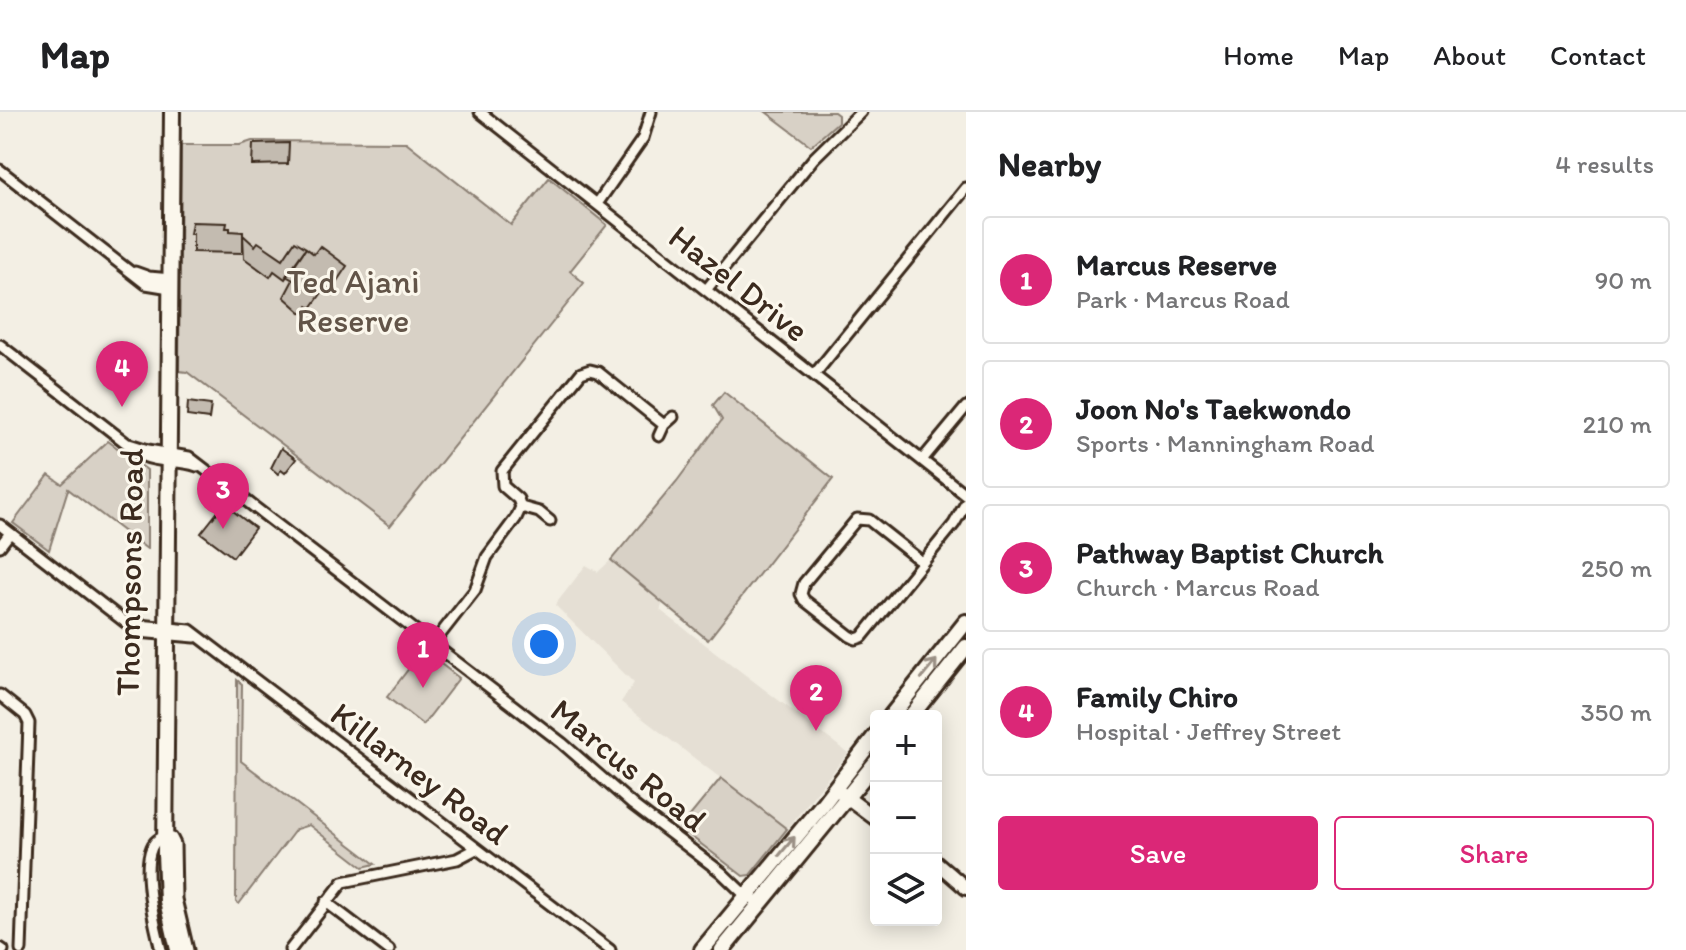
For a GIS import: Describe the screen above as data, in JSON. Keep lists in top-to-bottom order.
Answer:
{
  "streets": {
    "main road": ["Thompsons Road"],
    "street": ["Hazel Drive", "Marcus Road", "Killarney Road"]
  },
  "crossings": [
    ["Thompsons Road", "Marcus Road"],
    ["Thompsons Road", "Killarney Road"]
  ],
  "parks": ["Ted Ajani Reserve"],
  "page": {
    "header": "Map",
    "nav": [
      "Home",
      "Map",
      "About",
      "Contact"
    ],
    "heading": ["Nearby", "4 results"],
    "list": [
      {
        "mark": "1",
        "name": "Marcus Reserve",
        "note": "Park · Marcus Road",
        "value": "90 m"
      },
      {
        "mark": "2",
        "name": "Joon No's Taekwondo",
        "note": "Sports · Manningham Road",
        "value": "210 m"
      },
      {
        "mark": "3",
        "name": "Pathway Baptist Church",
        "note": "Church · Marcus Road",
        "value": "250 m"
      },
      {
        "mark": "4",
        "name": "Family Chiro",
        "note": "Hospital · Jeffrey Street",
        "value": "350 m"
      }
    ],
    "pins": [
      "4",
      "3",
      "1",
      "2"
    ],
    "map_buttons": ["+", "−"],
    "buttons": ["Save", "Share"]
  }
}
